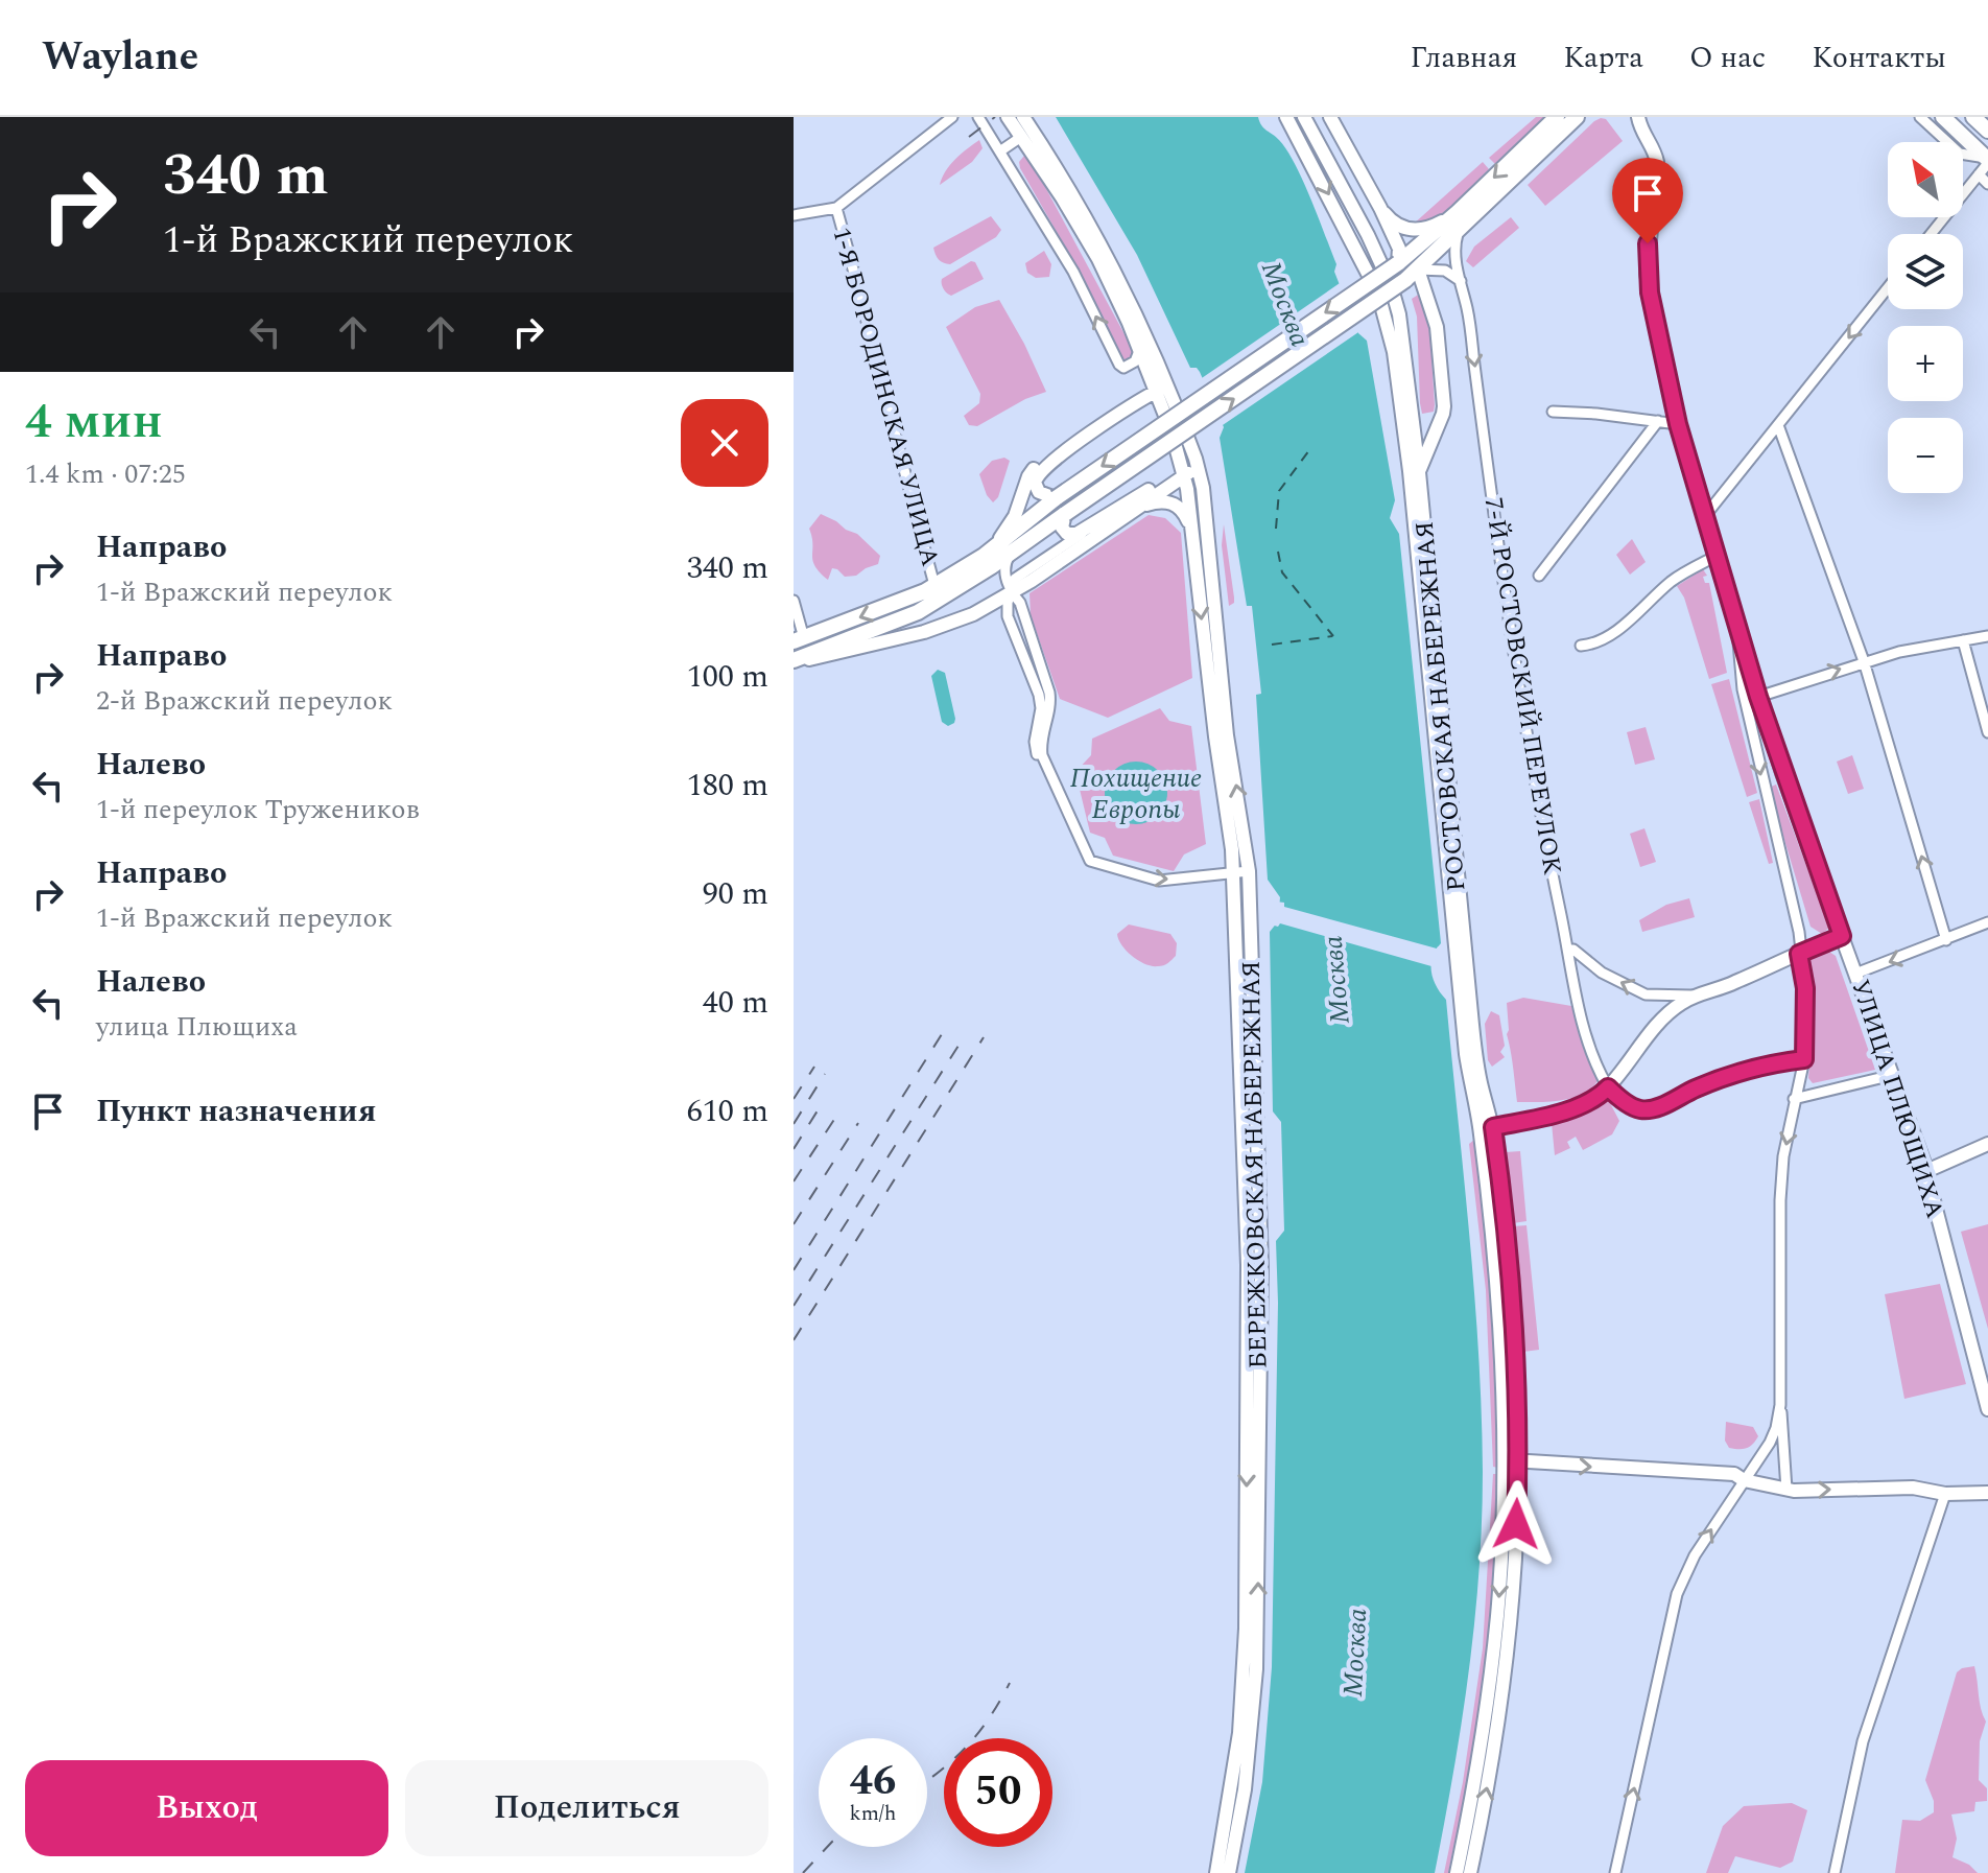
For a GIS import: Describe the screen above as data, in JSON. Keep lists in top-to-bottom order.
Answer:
{
  "streets": {
    "main road": ["РОСТОВСКАЯ НАБЕРЕЖНАЯ", "УЛИЦА ПЛЮЩИХА", "БЕРЕЖКОВСКАЯ НАБЕРЕЖНАЯ"],
    "street": ["1-Я БОРОДИНСКАЯ УЛИЦА", "7-Й РОСТОВСКИЙ ПЕРЕУЛОК"]
  },
  "one_way": ["7-Й РОСТОВСКИЙ ПЕРЕУЛОК"],
  "water": ["Москва", "Похищение Европы"],
  "north": "top left",
  "page": {
    "header": "Waylane",
    "nav": [
      "Главная",
      "Карта",
      "О нас",
      "Контакты"
    ],
    "turn": ["340 m", "1-й Вражский переулок"],
    "map_buttons": ["+", "−"],
    "heading": ["4 мин", "1.4 km · 07:25"],
    "list": [
      {
        "name": "Направо",
        "note": "1-й Вражский переулок",
        "value": "340 m"
      },
      {
        "name": "Направо",
        "note": "2-й Вражский переулок",
        "value": "100 m"
      },
      {
        "name": "Налево",
        "note": "1-й переулок Тружеников",
        "value": "180 m"
      },
      {
        "name": "Направо",
        "note": "1-й Вражский переулок",
        "value": "90 m"
      },
      {
        "name": "Налево",
        "note": "улица Плющиха",
        "value": "40 m"
      },
      {
        "name": "Пункт назначения",
        "value": "610 m"
      }
    ],
    "speed": "46 km/h",
    "limit": "50",
    "buttons": ["Выход", "Поделиться"]
  }
}
